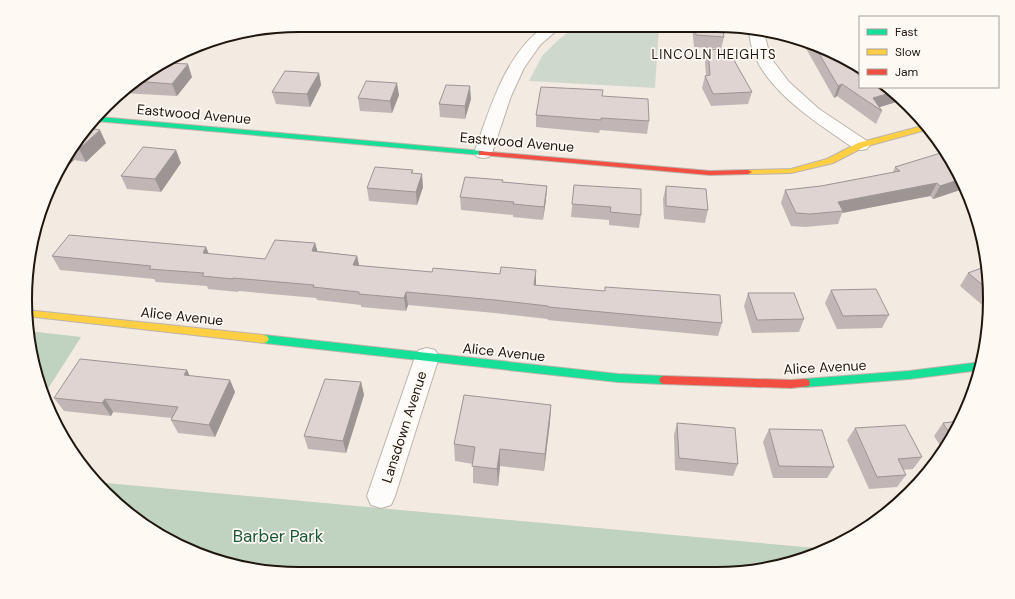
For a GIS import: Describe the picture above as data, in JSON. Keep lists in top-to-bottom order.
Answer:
{
  "streets": {
    "street": ["Eastwood Avenue", "Alice Avenue", "Lansdown Avenue"]
  },
  "crossings": [
    ["Alice Avenue", "Lansdown Avenue"]
  ],
  "districts": ["LINCOLN HEIGHTS"],
  "parks": ["Barber Park"],
  "legend": ["Fast", "Slow", "Jam"]
}
